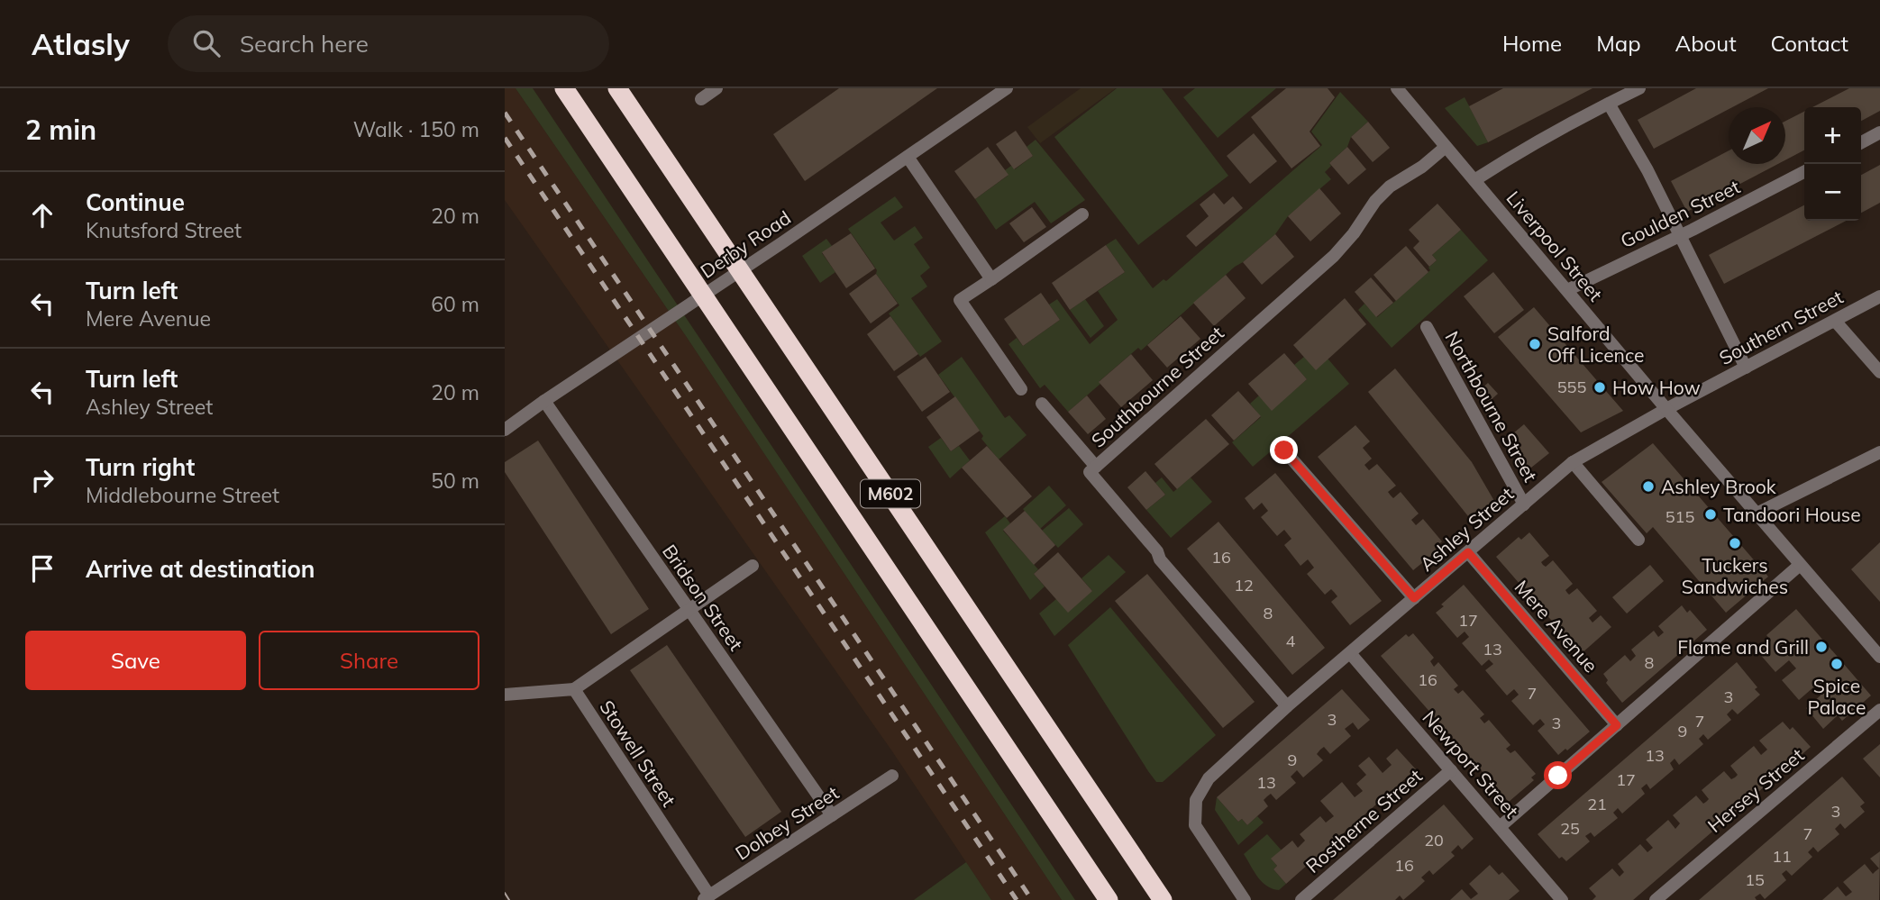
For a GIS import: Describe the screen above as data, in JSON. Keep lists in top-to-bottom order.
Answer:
{
  "streets": {
    "highway": ["M602"],
    "street": [
      "Goulden Street",
      "Derby Road",
      "Liverpool Street",
      "Southern Street",
      "Southbourne Street",
      "Northbourne Street",
      "Ashley Street",
      "Bridson Street",
      "Mere Avenue",
      "Stowell Street",
      "Newport Street",
      "Hersey Street",
      "Rostherne Street",
      "Dolbey Street"
    ]
  },
  "crossings": [
    ["Goulden Street", "Liverpool Street"],
    ["Derby Road", "Bridson Street"],
    ["Liverpool Street", "Southern Street"],
    ["Liverpool Street", "Southbourne Street"],
    ["Liverpool Street", "Ashley Street"],
    ["Southern Street", "Ashley Street"],
    ["Southbourne Street", "Ashley Street"],
    ["Northbourne Street", "Ashley Street"],
    ["Ashley Street", "Mere Avenue"],
    ["Ashley Street", "Newport Street"],
    ["Bridson Street", "Dolbey Street"],
    ["Stowell Street", "Dolbey Street"],
    ["Newport Street", "Rostherne Street"]
  ],
  "places": [
    "Salford Off Licence",
    "How How",
    "Ashley Brook",
    "Tandoori House",
    "Tuckers Sandwiches",
    "Flame and Grill",
    "Spice Palace"
  ],
  "house_numbers": [
    "555",
    "515",
    "16",
    "12",
    "8",
    "17",
    "4",
    "13",
    "8",
    "16",
    "7",
    "3",
    "3",
    "7",
    "3",
    "9",
    "13",
    "9",
    "17",
    "13",
    "21",
    "3",
    "25",
    "7",
    "20",
    "11",
    "16",
    "15"
  ],
  "north": "top right",
  "page": {
    "header": "Atlasly",
    "search": "Search here",
    "nav": [
      "Home",
      "Map",
      "About",
      "Contact"
    ],
    "heading": ["2 min", "Walk · 150 m"],
    "map_buttons": ["+", "−"],
    "list": [
      ["Continue", "Knutsford Street", "20 m"],
      ["Turn left", "Mere Avenue", "60 m"],
      ["Turn left", "Ashley Street", "20 m"],
      ["Turn right", "Middlebourne Street", "50 m"],
      "Arrive at destination"
    ],
    "buttons": ["Save", "Share"]
  }
}
